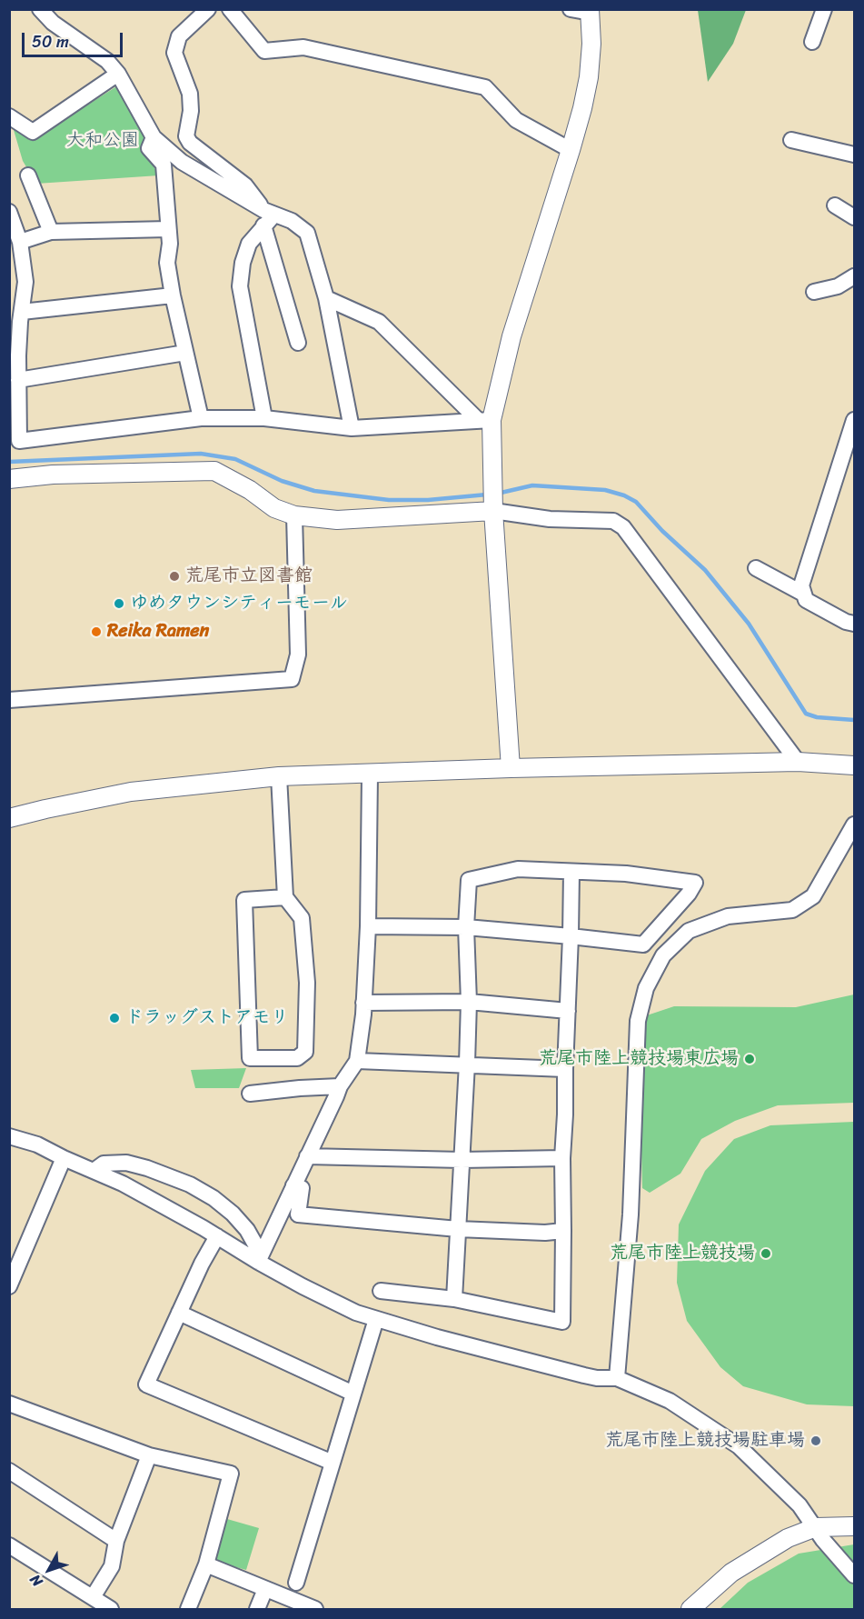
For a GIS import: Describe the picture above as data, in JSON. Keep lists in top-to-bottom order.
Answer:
{
  "parks": ["大和公園"],
  "places": [
    "荒尾市立図書館",
    "ゆめタウンシティーモール",
    "Reika Ramen",
    "ドラッグストアモリ",
    "荒尾市陸上競技場東広場",
    "荒尾市陸上競技場",
    "荒尾市陸上競技場駐車場"
  ],
  "scale_bar": "50 m",
  "north": "bottom left"
}
